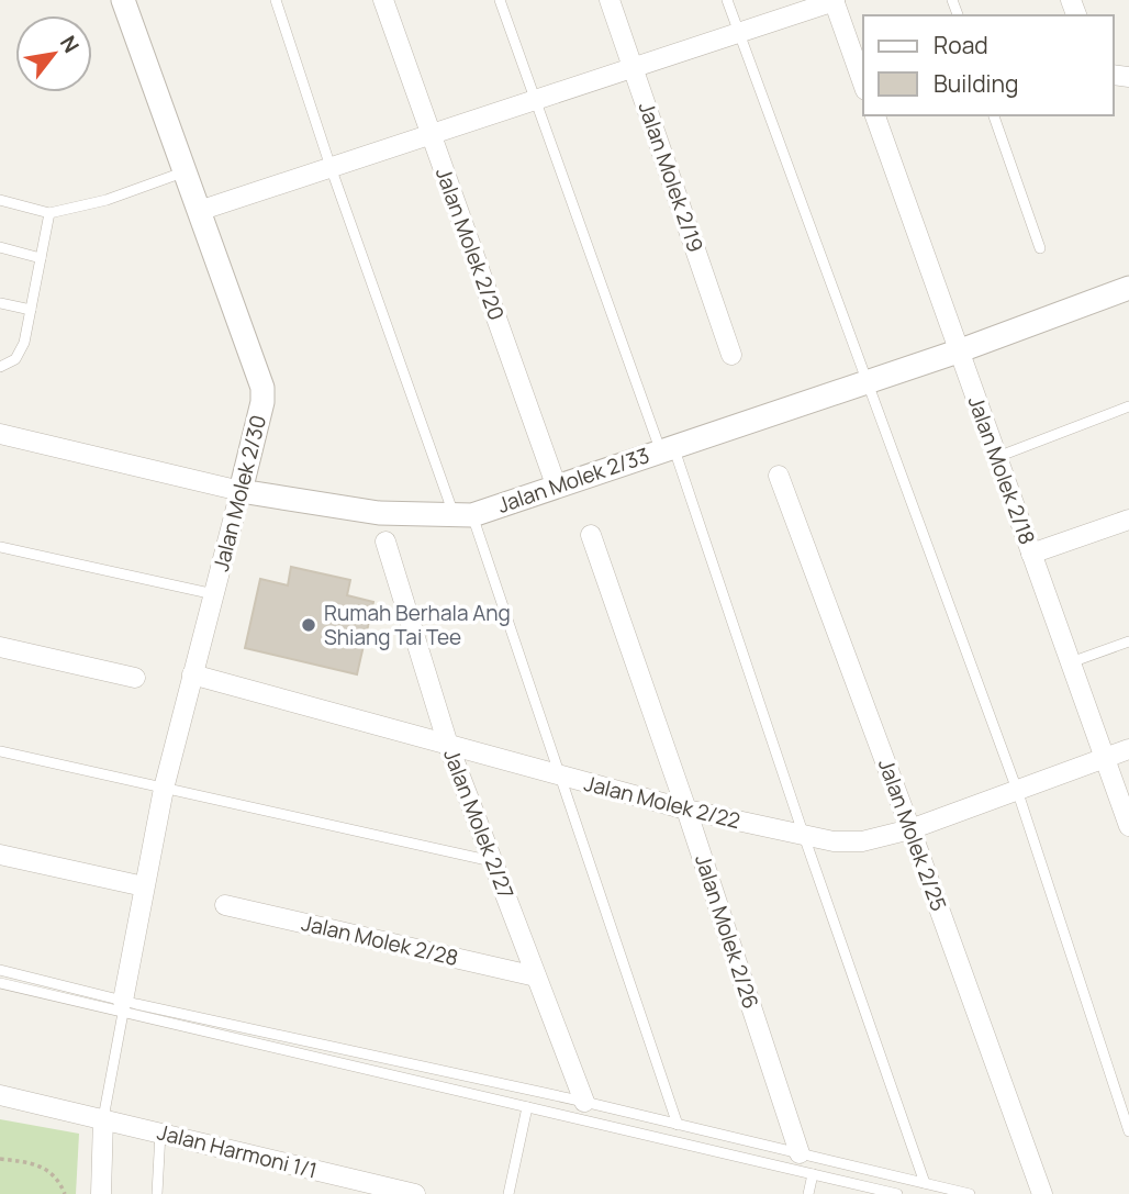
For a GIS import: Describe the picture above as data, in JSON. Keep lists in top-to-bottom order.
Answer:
{
  "streets": {
    "street": [
      "Jalan Molek 2/19",
      "Jalan Molek 2/20",
      "Jalan Molek 2/18",
      "Jalan Molek 2/33",
      "Jalan Molek 2/30",
      "Jalan Molek 2/22",
      "Jalan Molek 2/27",
      "Jalan Molek 2/25",
      "Jalan Molek 2/26",
      "Jalan Molek 2/28",
      "Jalan Harmoni 1/1"
    ]
  },
  "crossings": [
    ["Jalan Molek 2/20", "Jalan Molek 2/33"],
    ["Jalan Molek 2/18", "Jalan Molek 2/33"],
    ["Jalan Molek 2/18", "Jalan Molek 2/22"],
    ["Jalan Molek 2/33", "Jalan Molek 2/30"],
    ["Jalan Molek 2/30", "Jalan Molek 2/22"],
    ["Jalan Molek 2/22", "Jalan Molek 2/27"],
    ["Jalan Molek 2/22", "Jalan Molek 2/25"],
    ["Jalan Molek 2/22", "Jalan Molek 2/26"],
    ["Jalan Molek 2/27", "Jalan Molek 2/28"]
  ],
  "places": ["Rumah Berhala Ang Shiang Tai Tee"],
  "legend": ["Road", "Building"],
  "north": "top right"
}
